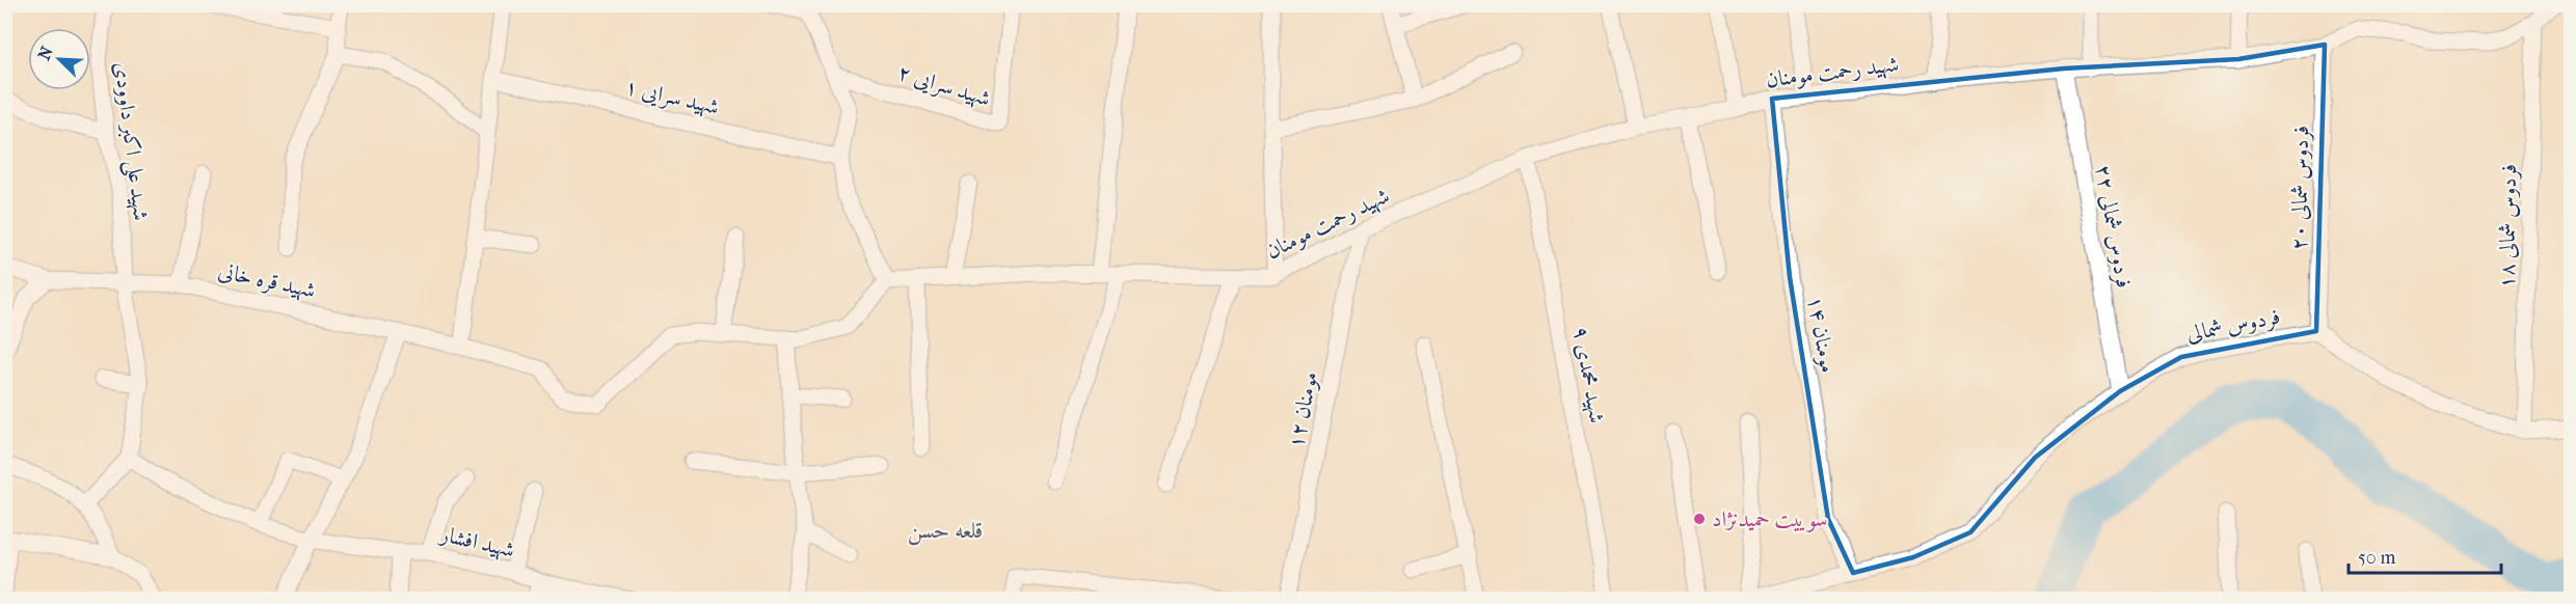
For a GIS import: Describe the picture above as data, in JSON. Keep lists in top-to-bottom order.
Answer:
{
  "streets": {
    "street": [
      "شهید رحمت مومنان",
      "شهید سرایی ۲",
      "شهید سرایی ۱",
      "شهید علی اکبر داوودی",
      "فردوس شمالی ۲۰",
      "فردوس شمالی ۲۲",
      "فردوس شمالی ۱۸",
      "شهید قره خانی",
      "فردوس شمالی",
      "مومنان ۱۴",
      "۹ شهید محمدی",
      "مومنان ۱۲",
      "شهید افشار"
    ]
  },
  "crossings": [
    ["شهید رحمت مومنان", "فردوس شمالی ۲۰"],
    ["شهید رحمت مومنان", "فردوس شمالی ۲۲"],
    ["شهید رحمت مومنان", "فردوس شمالی ۱۸"],
    ["شهید رحمت مومنان", "مومنان ۱۴"],
    ["شهید رحمت مومنان", "۹ شهید محمدی"],
    ["شهید رحمت مومنان", "مومنان ۱۲"],
    ["شهید علی اکبر داوودی", "شهید قره خانی"],
    ["شهید علی اکبر داوودی", "شهید افشار"],
    ["فردوس شمالی ۲۰", "فردوس شمالی"],
    ["فردوس شمالی ۲۲", "فردوس شمالی"],
    ["فردوس شمالی", "مومنان ۱۴"]
  ],
  "districts": ["قلعه حسن"],
  "places": ["سوییت حمیدنژاد"],
  "scale_bar": "50 m",
  "north": "top left"
}
